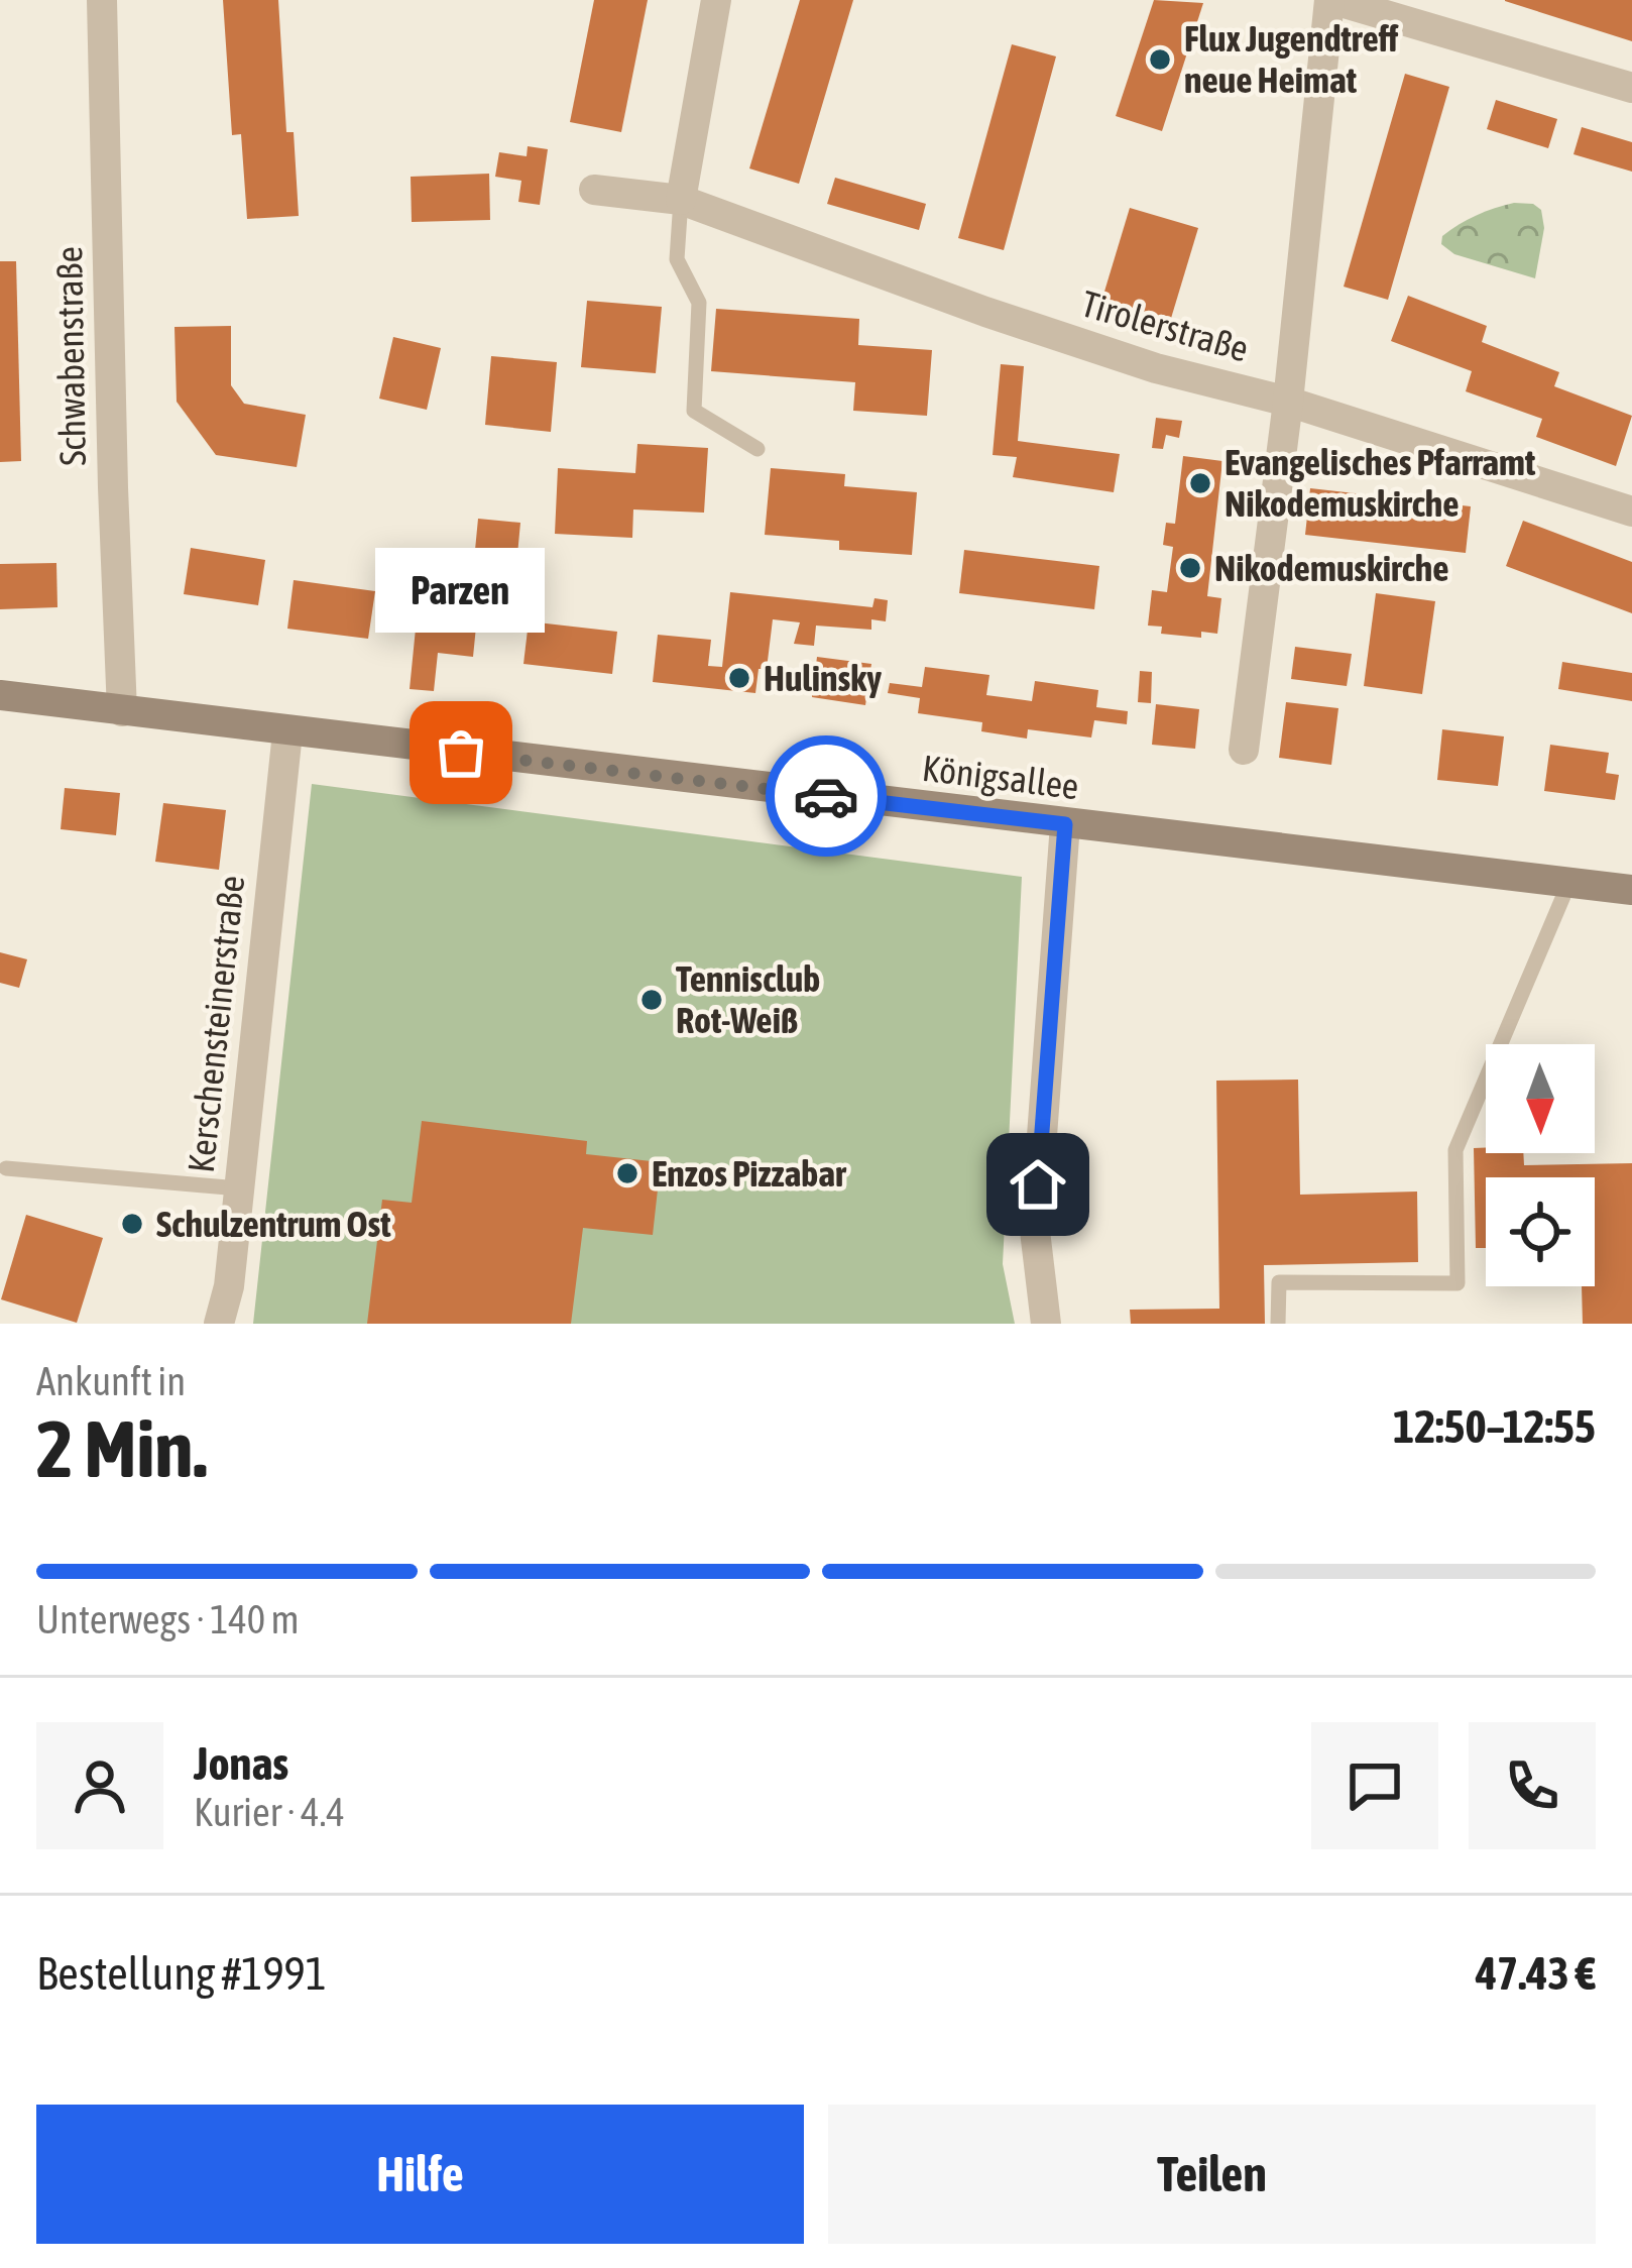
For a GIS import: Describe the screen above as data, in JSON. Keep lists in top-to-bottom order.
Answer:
{
  "streets": {
    "main road": ["Königsallee"],
    "street": ["Tirolerstraße", "Schwabenstraße", "Kerschensteinerstraße"]
  },
  "crossings": [
    ["Schwabenstraße", "Königsallee"],
    ["Königsallee", "Kerschensteinerstraße"]
  ],
  "places": [
    "Flux Jugendtreff neue Heimat",
    "Evangelisches Pfarramt Nikodemuskirche",
    "Nikodemuskirche",
    "Hulinsky",
    "Parzen",
    "Tennisclub Rot-Weiß",
    "Enzos Pizzabar",
    "Schulzentrum Ost"
  ],
  "north": "bottom",
  "page": {
    "bubble": "Parzen",
    "heading": ["2 Min.", "Ankunft in", "12:50–12:55"],
    "panel": [
      "Jonas",
      "Kurier · 4.4",
      "Bestellung #1991",
      "47.43 €"
    ],
    "bar": "Unterwegs · 140 m",
    "buttons": ["Hilfe", "Teilen"]
  }
}
